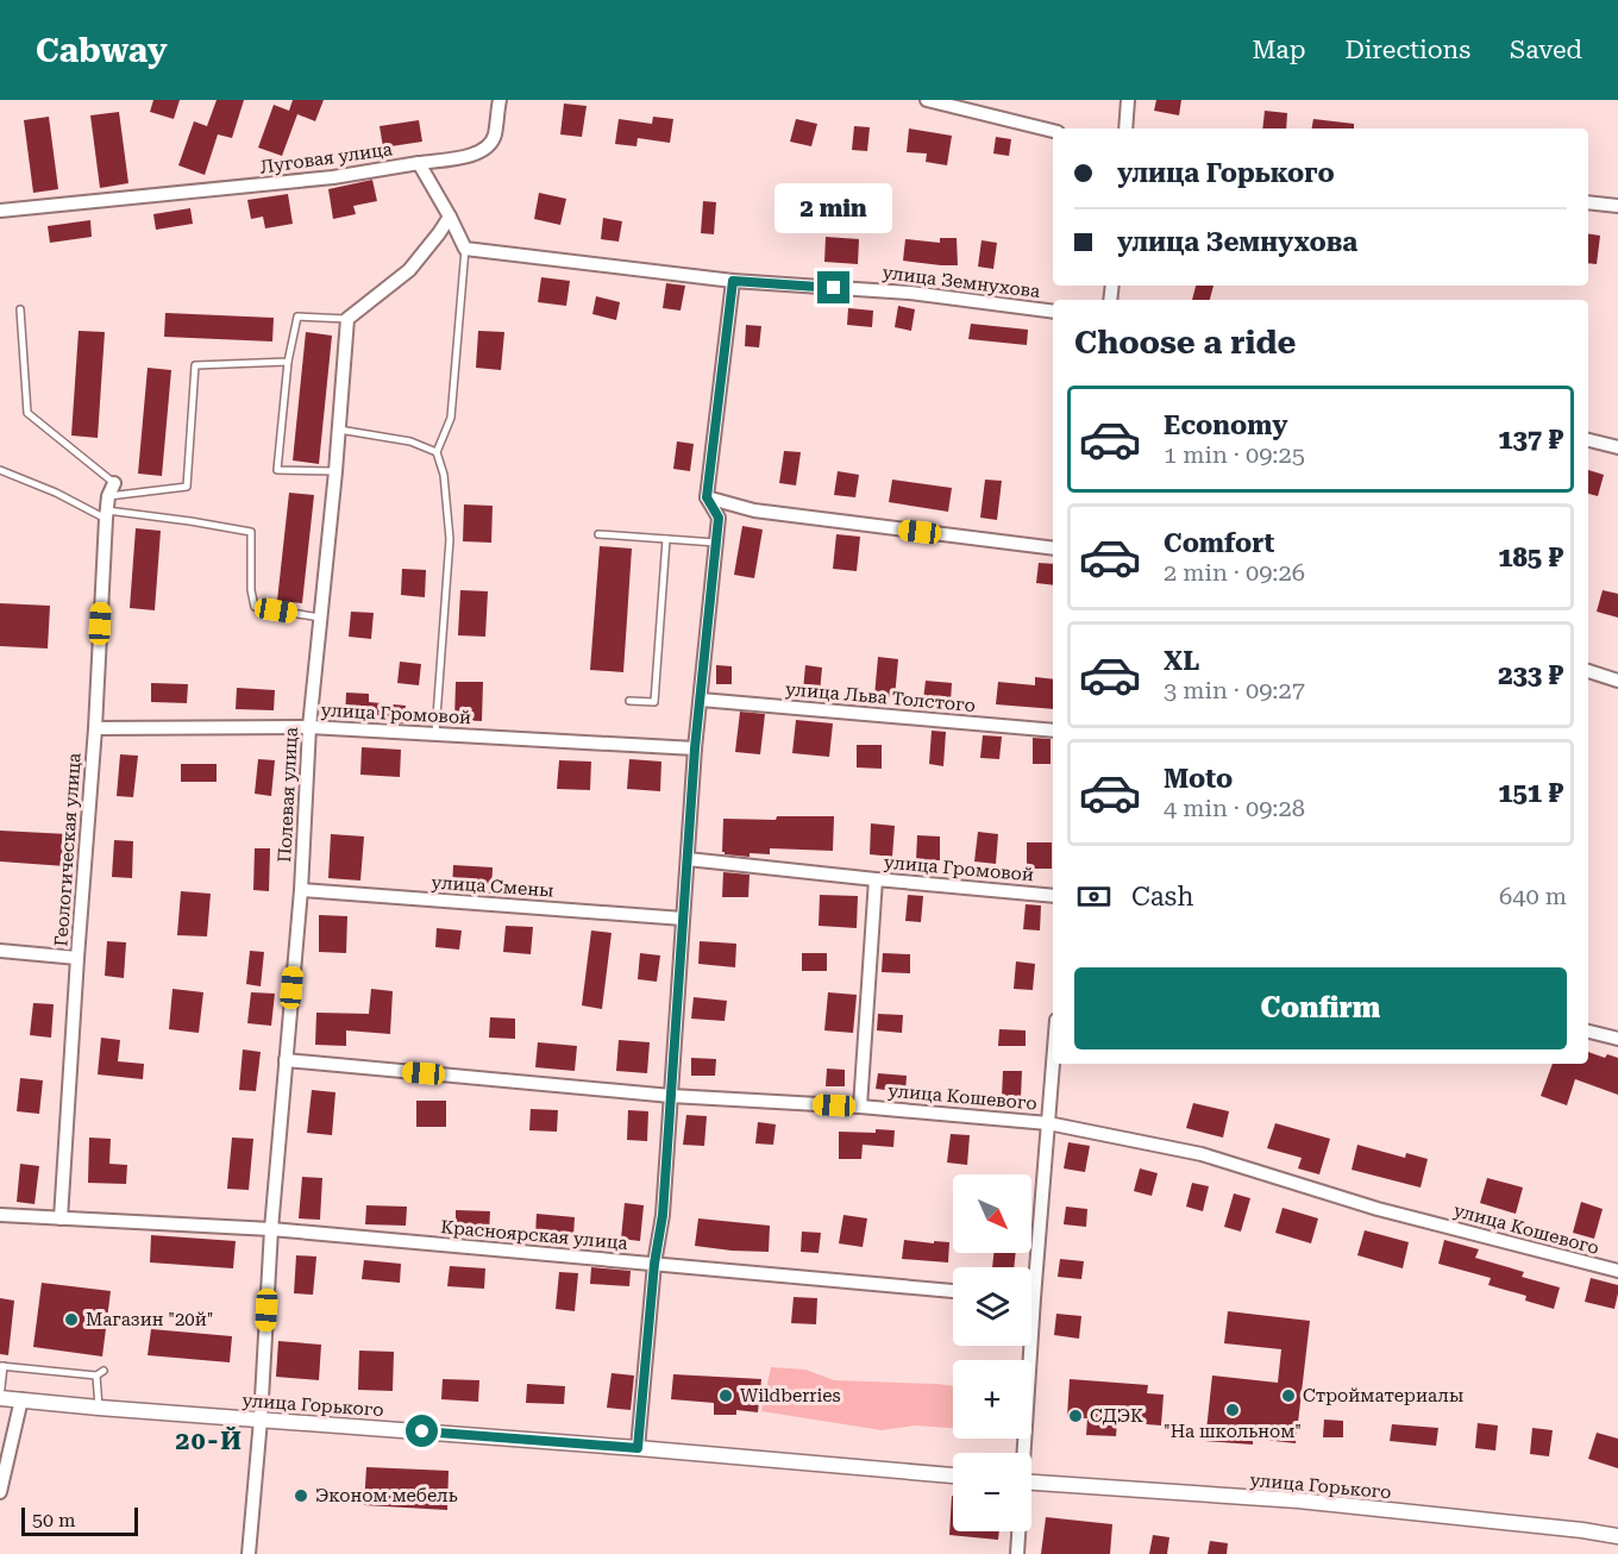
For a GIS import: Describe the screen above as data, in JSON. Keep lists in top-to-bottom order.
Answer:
{
  "streets": {
    "street": [
      "Луговая улица",
      "улица Земнухова",
      "улица Льва Толстого",
      "улица Громовой",
      "Полевая улица",
      "Геологическая улица",
      "улица Смены",
      "улица Кошевого",
      "Красноярская улица",
      "улица Горького"
    ]
  },
  "crossings": [
    ["улица Громовой", "Полевая улица"],
    ["улица Громовой", "Геологическая улица"],
    ["Полевая улица", "улица Смены"],
    ["Полевая улица", "улица Кошевого"],
    ["Полевая улица", "Красноярская улица"],
    ["Полевая улица", "улица Горького"],
    ["Геологическая улица", "Красноярская улица"]
  ],
  "districts": ["20-Й"],
  "places": [
    "Магазин \"20й\"",
    "Wildberries",
    "Стройматериалы",
    "\"На школьном\"",
    "СДЭК",
    "Эконом мебель"
  ],
  "scale_bar": "50 m",
  "north": "bottom right",
  "page": {
    "header": "Cabway",
    "nav": ["Map", "Directions", "Saved"],
    "banner": ["улица Горького", "улица Земнухова"],
    "bubble": "2 min",
    "heading": "Choose a ride",
    "list": [
      {
        "name": "Economy",
        "note": "1 min · 09:25",
        "value": "137 ₽"
      },
      {
        "name": "Comfort",
        "note": "2 min · 09:26",
        "value": "185 ₽"
      },
      {
        "name": "XL",
        "note": "3 min · 09:27",
        "value": "233 ₽"
      },
      {
        "name": "Moto",
        "note": "4 min · 09:28",
        "value": "151 ₽"
      }
    ],
    "pay": ["Cash", "640 m"],
    "buttons": "Confirm",
    "map_buttons": ["+", "−"],
    "scale": "50 m"
  }
}
